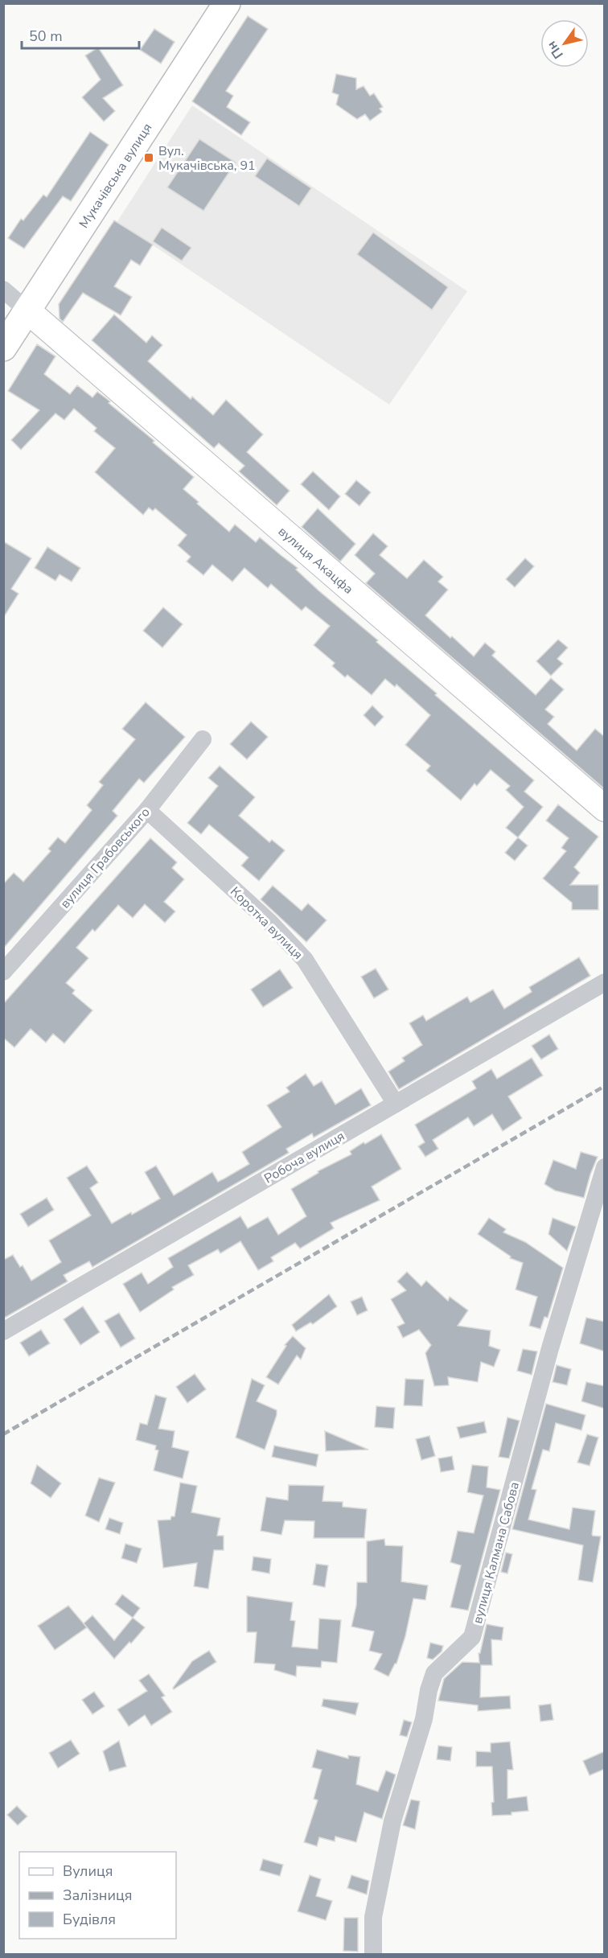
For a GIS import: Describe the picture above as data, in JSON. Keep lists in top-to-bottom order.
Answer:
{
  "streets": {
    "highway": ["Мукачівська вулиця"],
    "street": [
      "вулиця Акацфа",
      "вулиця Грабовського",
      "Коротка вулиця",
      "Робоча вулиця",
      "вулиця Калмана Сабова"
    ]
  },
  "crossings": [
    ["Мукачівська вулиця", "вулиця Акацфа"],
    ["вулиця Грабовського", "Коротка вулиця"],
    ["Коротка вулиця", "Робоча вулиця"]
  ],
  "places": {
    "transit": ["Вул. Мукачівська, 91"]
  },
  "legend": ["Вулиця", "Залізниця", "Будівля"],
  "scale_bar": "50 m",
  "north": "bottom left"
}
